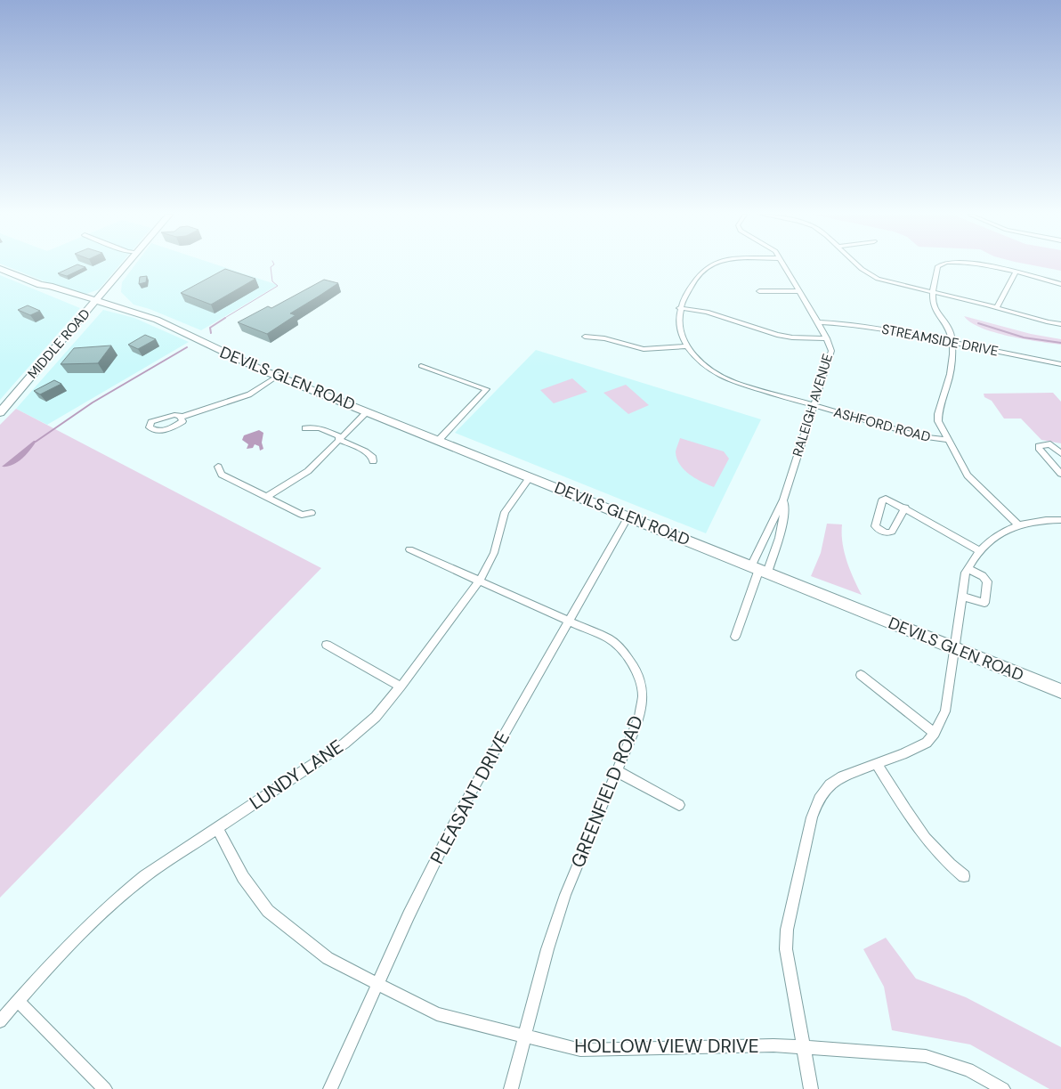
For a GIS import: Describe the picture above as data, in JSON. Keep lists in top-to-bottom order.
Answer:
{
  "streets": {
    "main road": ["MIDDLE ROAD", "DEVILS GLEN ROAD"],
    "street": [
      "STREAMSIDE DRIVE",
      "RALEIGH AVENUE",
      "ASHFORD ROAD",
      "LUNDY LANE",
      "GREENFIELD ROAD",
      "PLEASANT DRIVE",
      "HOLLOW VIEW DRIVE"
    ]
  },
  "crossings": [
    ["STREAMSIDE DRIVE", "RALEIGH AVENUE"],
    ["MIDDLE ROAD", "DEVILS GLEN ROAD"],
    ["DEVILS GLEN ROAD", "RALEIGH AVENUE"],
    ["DEVILS GLEN ROAD", "LUNDY LANE"],
    ["DEVILS GLEN ROAD", "PLEASANT DRIVE"],
    ["RALEIGH AVENUE", "ASHFORD ROAD"],
    ["LUNDY LANE", "GREENFIELD ROAD"],
    ["LUNDY LANE", "HOLLOW VIEW DRIVE"],
    ["GREENFIELD ROAD", "PLEASANT DRIVE"],
    ["GREENFIELD ROAD", "HOLLOW VIEW DRIVE"],
    ["PLEASANT DRIVE", "HOLLOW VIEW DRIVE"]
  ]
}
